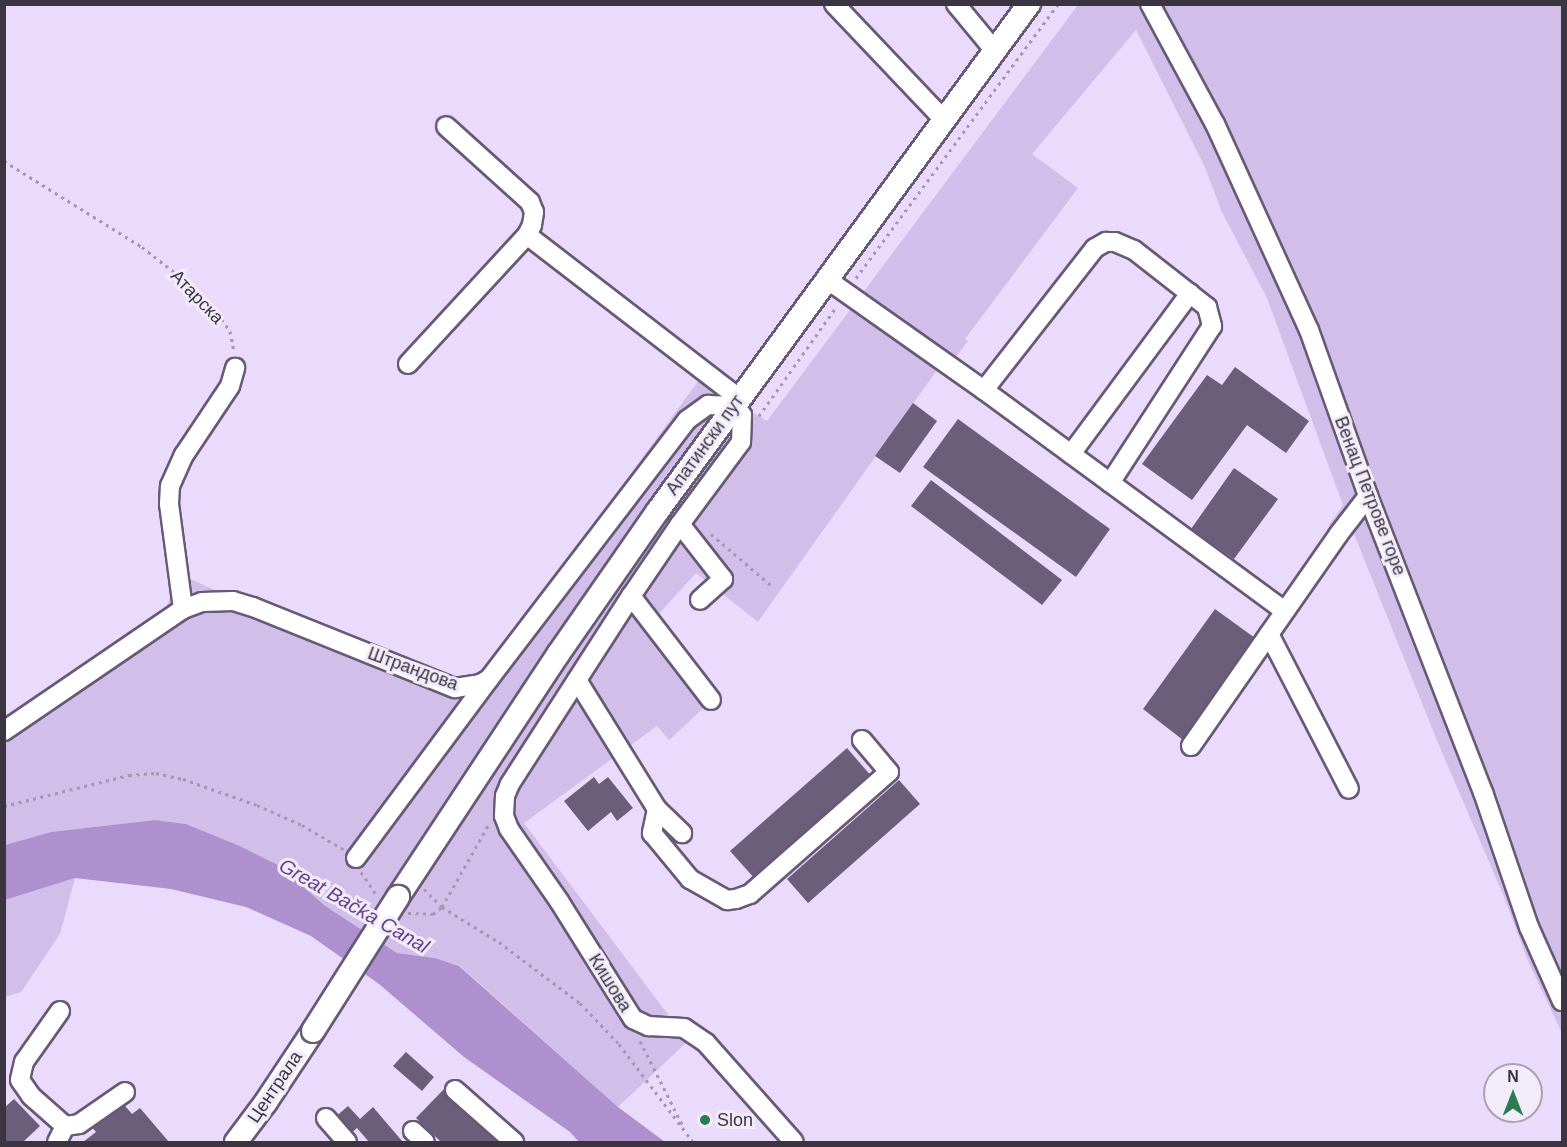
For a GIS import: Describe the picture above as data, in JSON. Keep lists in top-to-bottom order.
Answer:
{
  "streets": {
    "main road": ["Апатински пут", "Централа"],
    "street": ["Венац Петрове горе", "Штрандова", "Кишова"],
    "path": ["Атарска"]
  },
  "crossings": [
    ["Апатински пут", "Централа"]
  ],
  "water": ["Great Bačka Canal"],
  "places": ["Slon"],
  "north": "top"
}
